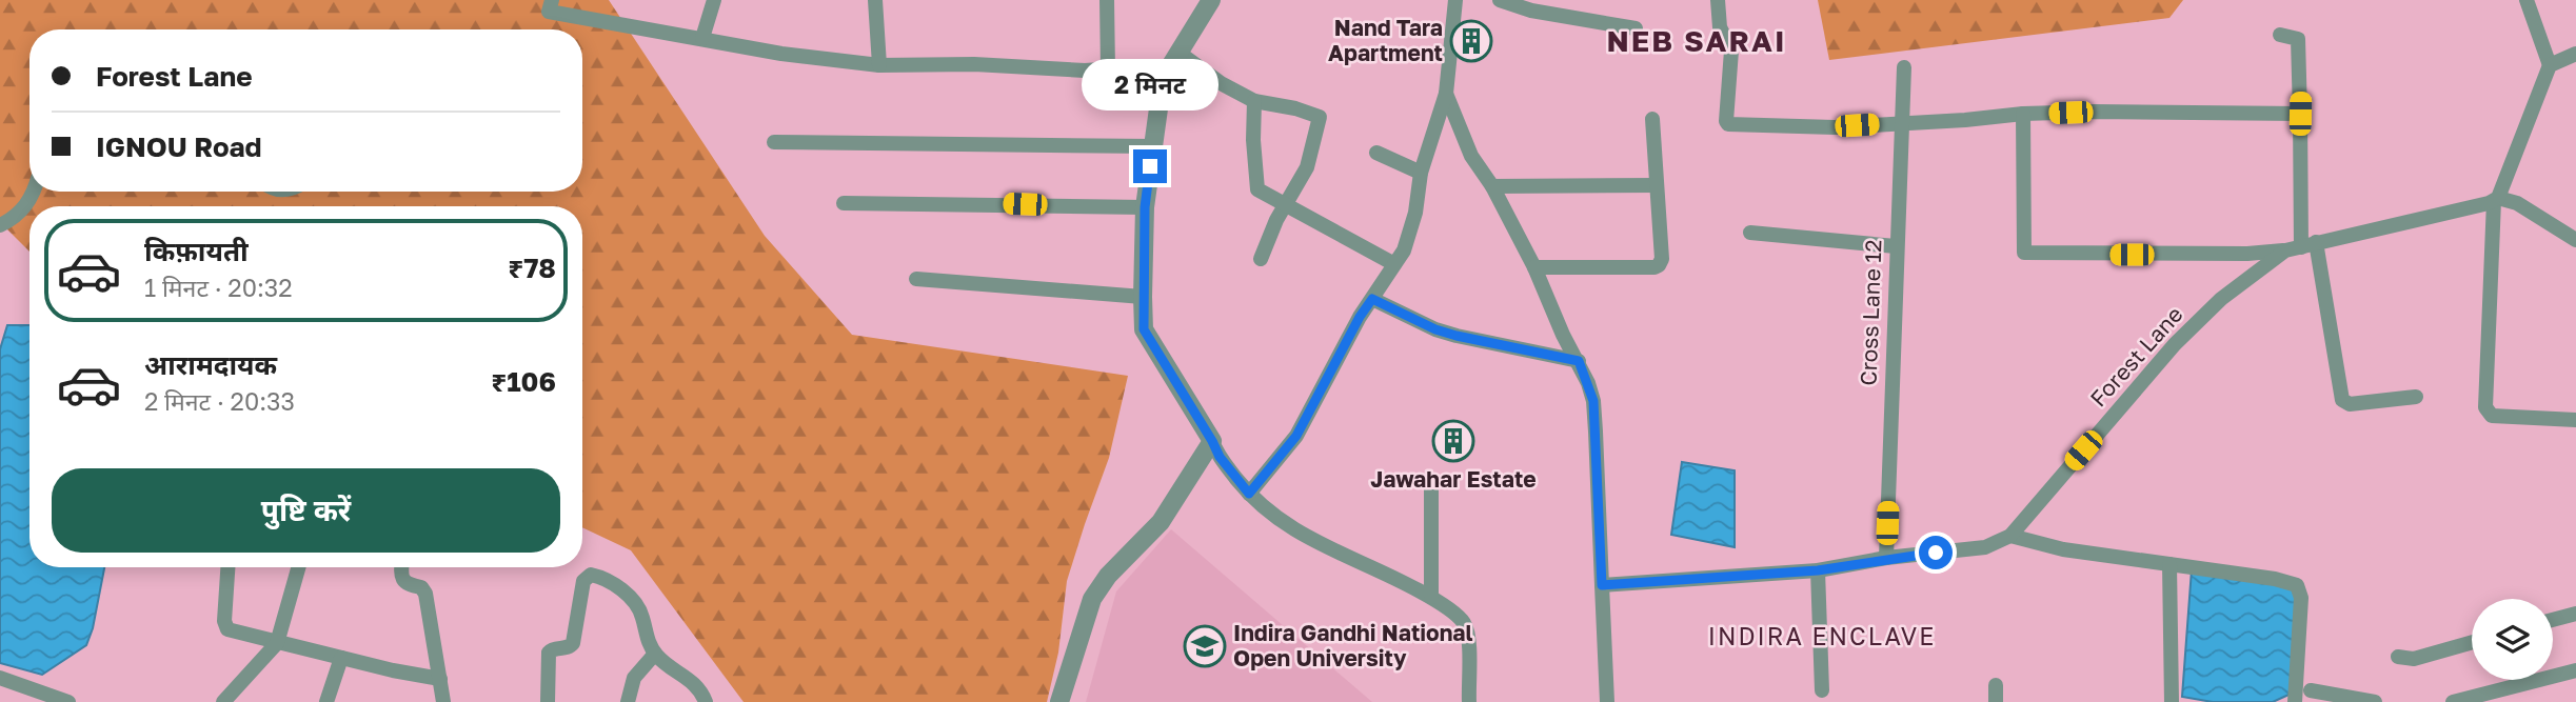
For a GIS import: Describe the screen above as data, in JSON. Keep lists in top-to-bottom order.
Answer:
{
  "streets": {
    "street": ["Cross Lane 12", "Forest Lane"]
  },
  "crossings": [
    ["Cross Lane 12", "Forest Lane"]
  ],
  "districts": ["NEB SARAI", "INDIRA ENCLAVE"],
  "places": {
    "building": ["Nand Tara Apartment", "Jawahar Estate"],
    "school or university": ["Indira Gandhi National Open University"]
  },
  "page": {
    "banner": ["Forest Lane", "IGNOU Road"],
    "bubble": "2 मिनट",
    "list": [
      {
        "name": "किफ़ायती",
        "note": "1 मिनट · 20:32",
        "value": "₹78"
      },
      {
        "name": "आरामदायक",
        "note": "2 मिनट · 20:33",
        "value": "₹106"
      }
    ],
    "buttons": "पुष्टि करें"
  }
}
